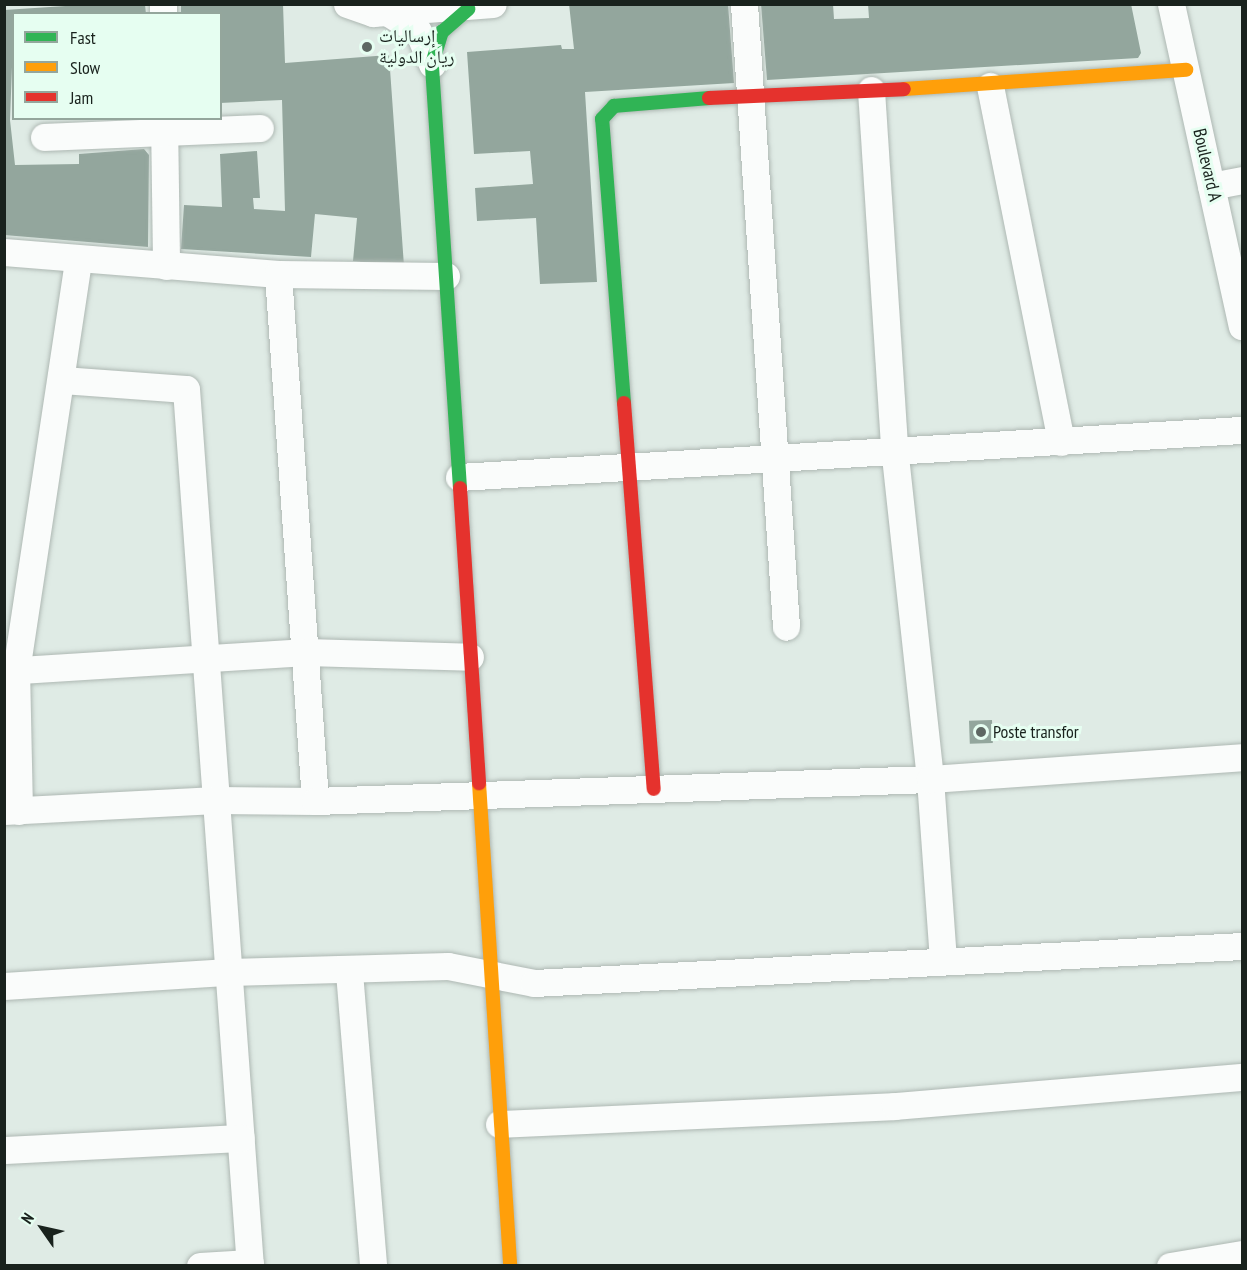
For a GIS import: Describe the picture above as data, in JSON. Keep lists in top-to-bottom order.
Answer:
{
  "streets": {
    "street": ["Boulevard A"]
  },
  "places": ["إرساليات ریان الدولية", "Poste transfor"],
  "legend": ["Fast", "Slow", "Jam"],
  "north": "top left"
}
